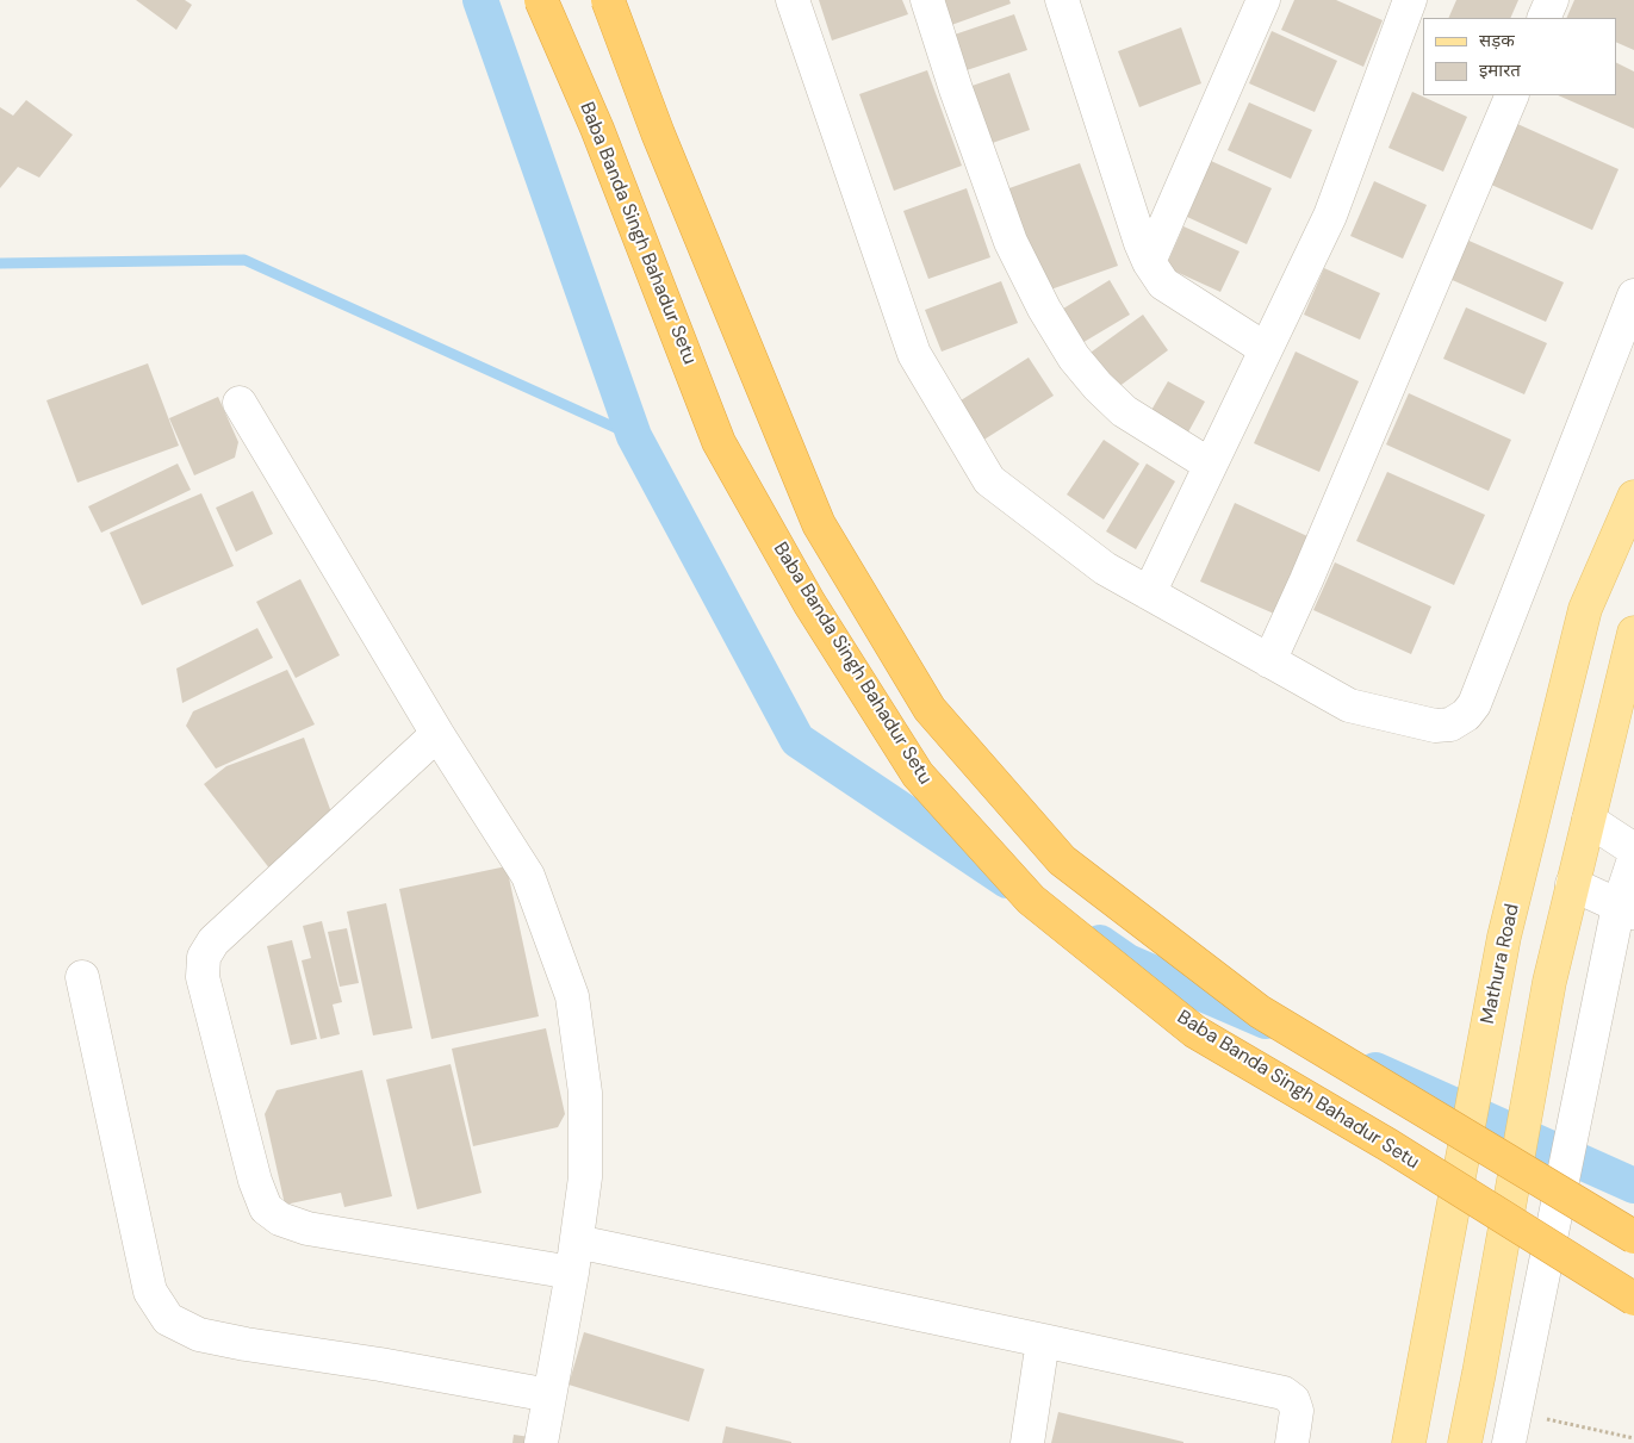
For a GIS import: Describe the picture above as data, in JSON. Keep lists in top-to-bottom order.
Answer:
{
  "streets": {
    "highway": ["Baba Banda Singh Bahadur Setu"],
    "main road": ["Mathura Road"]
  },
  "legend": ["सड़क", "इमारत"]
}
